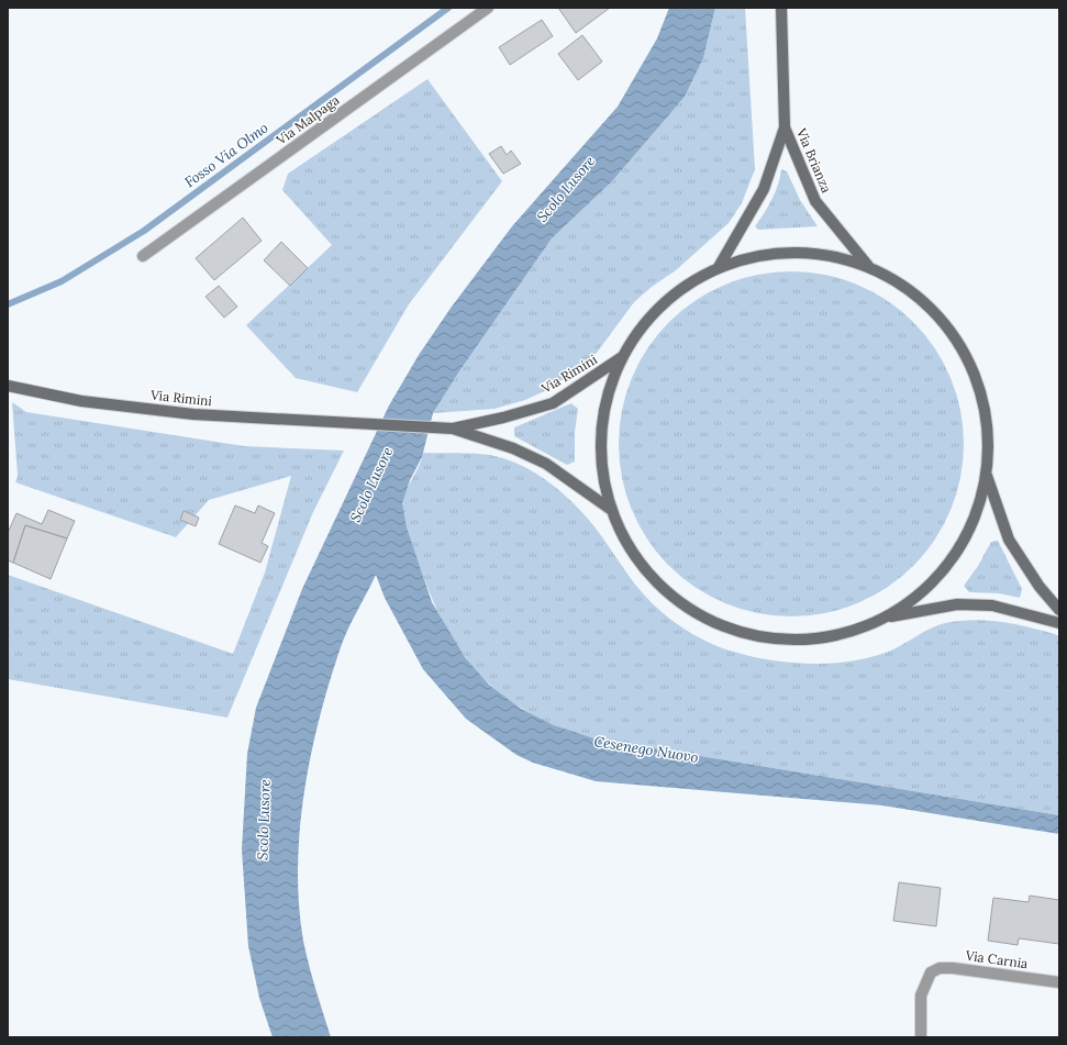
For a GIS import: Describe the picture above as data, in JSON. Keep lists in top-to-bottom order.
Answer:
{
  "streets": {
    "main road": ["Via Brianza", "Via Rimini"],
    "street": ["Via Malpaga", "Via Carnia"]
  },
  "water": ["Fosso Via Olmo", "Scolo Lusore", "Cesenego Nuovo"]
}
